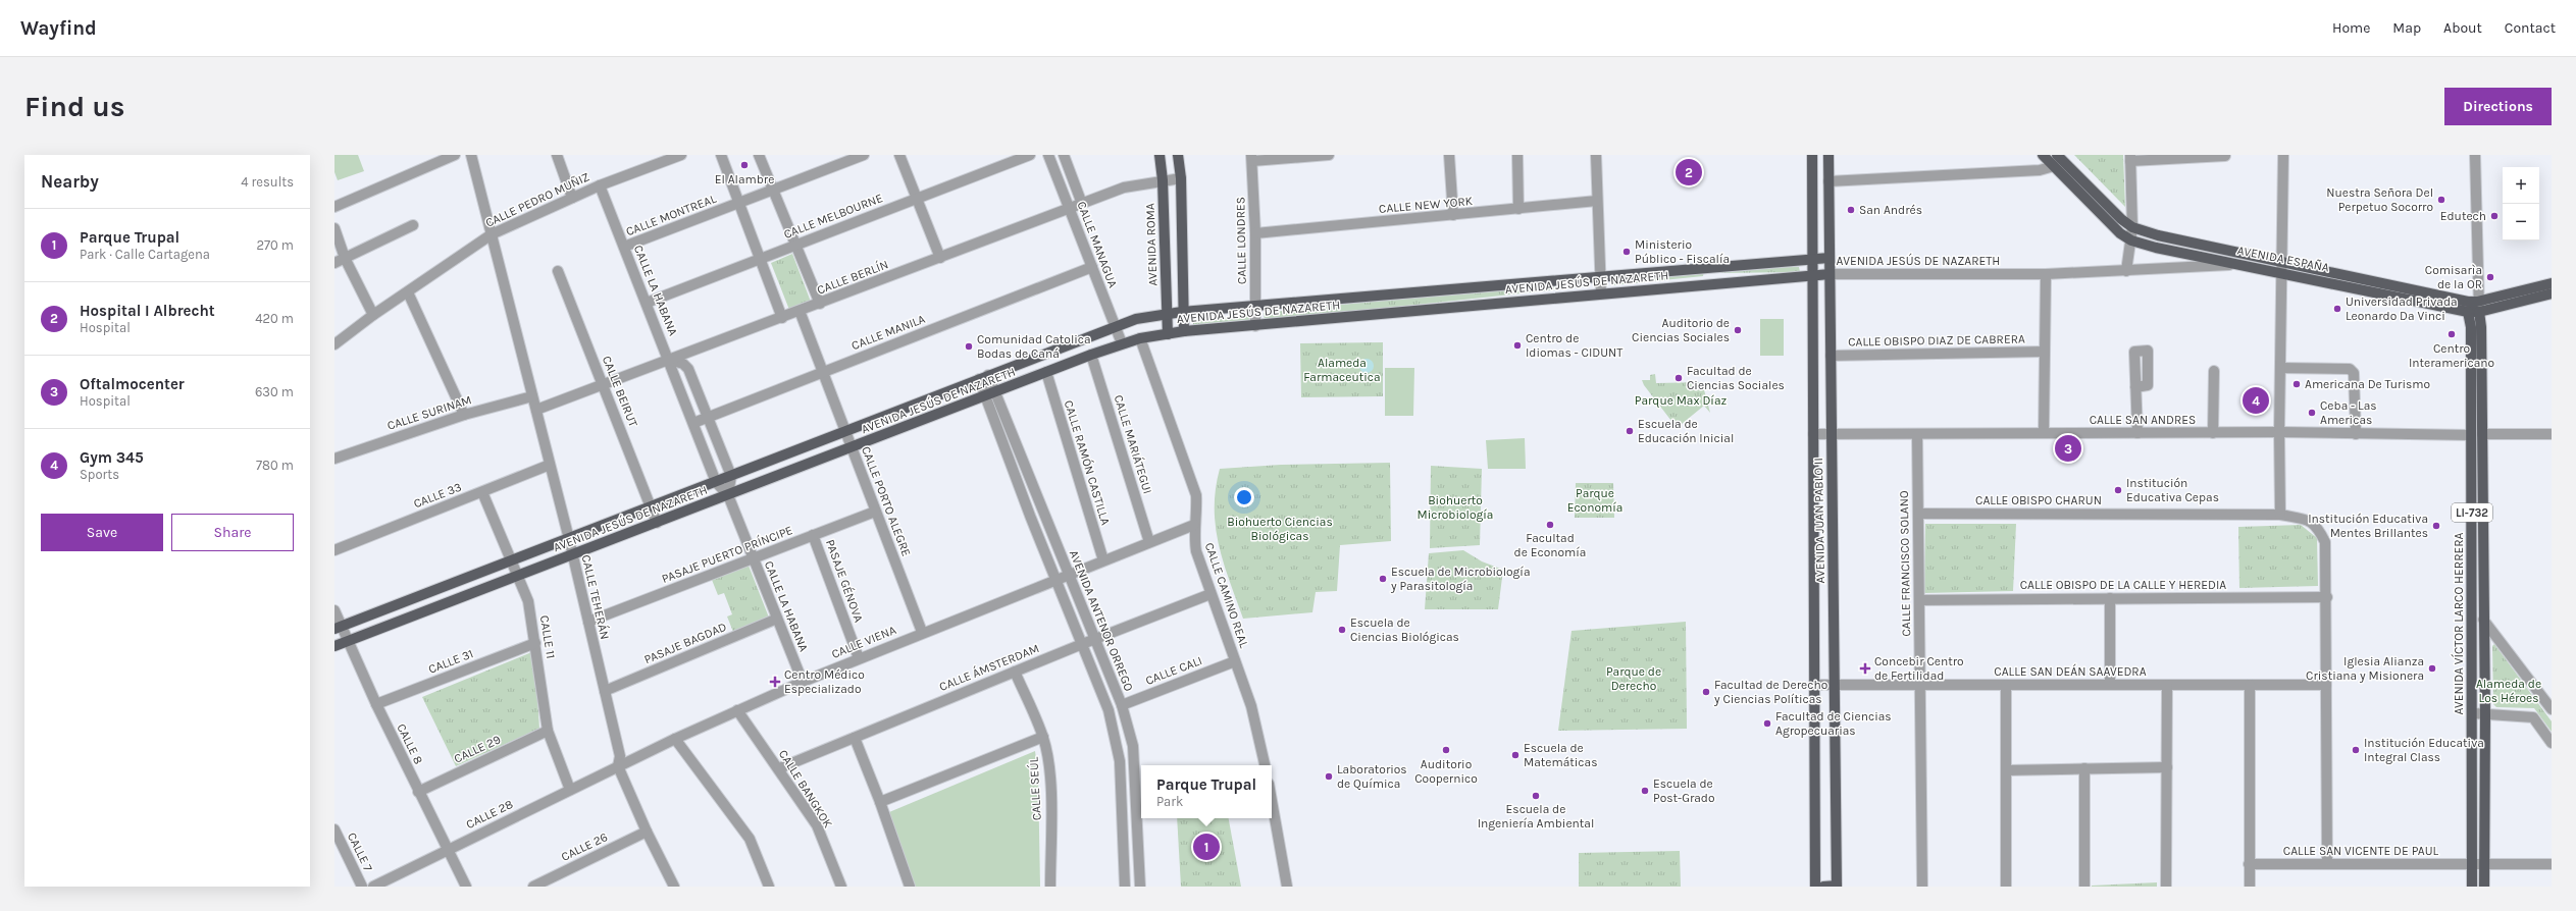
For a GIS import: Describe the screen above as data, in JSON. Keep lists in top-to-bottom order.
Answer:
{
  "streets": {
    "main road": [
      "AVENIDA ROMA",
      "AVENIDA ESPAÑA",
      "AVENIDA JESÚS DE NAZARETH",
      "LI-732",
      "AVENIDA JUAN PABLO II",
      "AVENIDA VÍCTOR LARCO HERRERA"
    ],
    "street": [
      "CALLE PEDRO MUÑIZ",
      "CALLE NEW YORK",
      "CALLE MONTREAL",
      "CALLE MELBOURNE",
      "CALLE LONDRES",
      "CALLE MANAGUA",
      "CALLE BERLÍN",
      "CALLE LA HABANA",
      "CALLE MANILA",
      "CALLE OBISPO DIAZ DE CABRERA",
      "CALLE BEIRUT",
      "CALLE SURINAM",
      "CALLE SAN ANDRES",
      "CALLE MARIÁTEGUI",
      "CALLE RAMÓN CASTILLA",
      "CALLE 33",
      "CALLE OBISPO CHARUN",
      "CALLE PORTO ALEGRE",
      "PASAJE PUERTO PRÍNCIPE",
      "CALLE FRANCISCO SOLANO",
      "PASAJE GÉNOVA",
      "CALLE OBISPO DE LA CALLE Y HEREDIA",
      "CALLE CAMINO REAL",
      "CALLE TEHERÁN",
      "AVENIDA ANTENOR ORREGO",
      "CALLE 11",
      "CALLE VIENA",
      "PASAJE BAGDAD",
      "CALLE 31",
      "CALLE ÁMSTERDAM",
      "CALLE CALI",
      "CALLE SAN DEÁN SAAVEDRA",
      "CALLE 8",
      "CALLE 29",
      "CALLE BANGKOK",
      "CALLE SEÚL",
      "CALLE 28",
      "CALLE 26",
      "CALLE SAN VICENTE DE PAUL",
      "CALLE 7"
    ]
  },
  "crossings": [
    ["CALLE PEDRO MUÑIZ", "CALLE LA HABANA"],
    ["CALLE PEDRO MUÑIZ", "CALLE TEHERÁN"],
    ["CALLE NEW YORK", "CALLE LONDRES"],
    ["CALLE MONTREAL", "CALLE LA HABANA"],
    ["CALLE MELBOURNE", "CALLE LA HABANA"],
    ["CALLE LONDRES", "AVENIDA JESÚS DE NAZARETH"],
    ["CALLE MANAGUA", "AVENIDA JESÚS DE NAZARETH"],
    ["CALLE MANAGUA", "CALLE BERLÍN"],
    ["CALLE MANAGUA", "CALLE MANILA"],
    ["AVENIDA ROMA", "AVENIDA JESÚS DE NAZARETH"],
    ["AVENIDA ROMA", "CALLE BERLÍN"],
    ["AVENIDA ESPAÑA", "AVENIDA JESÚS DE NAZARETH"],
    ["AVENIDA ESPAÑA", "AVENIDA VÍCTOR LARCO HERRERA"],
    ["AVENIDA JESÚS DE NAZARETH", "CALLE LA HABANA"],
    ["AVENIDA JESÚS DE NAZARETH", "CALLE BEIRUT"],
    ["AVENIDA JESÚS DE NAZARETH", "CALLE MARIÁTEGUI"],
    ["AVENIDA JESÚS DE NAZARETH", "CALLE RAMÓN CASTILLA"],
    ["AVENIDA JESÚS DE NAZARETH", "CALLE PORTO ALEGRE"],
    ["AVENIDA JESÚS DE NAZARETH", "AVENIDA JUAN PABLO II"],
    ["AVENIDA JESÚS DE NAZARETH", "CALLE CAMINO REAL"],
    ["AVENIDA JESÚS DE NAZARETH", "CALLE TEHERÁN"],
    ["AVENIDA JESÚS DE NAZARETH", "AVENIDA ANTENOR ORREGO"],
    ["AVENIDA JESÚS DE NAZARETH", "CALLE 11"],
    ["AVENIDA JESÚS DE NAZARETH", "CALLE 8"],
    ["CALLE BERLÍN", "CALLE LA HABANA"],
    ["CALLE BERLÍN", "CALLE BEIRUT"],
    ["CALLE BERLÍN", "CALLE PORTO ALEGRE"],
    ["CALLE BERLÍN", "CALLE TEHERÁN"],
    ["CALLE LA HABANA", "CALLE MANILA"],
    ["CALLE LA HABANA", "PASAJE PUERTO PRÍNCIPE"],
    ["CALLE LA HABANA", "CALLE VIENA"],
    ["CALLE LA HABANA", "PASAJE BAGDAD"],
    ["CALLE MANILA", "CALLE PORTO ALEGRE"],
    ["CALLE OBISPO DIAZ DE CABRERA", "AVENIDA JUAN PABLO II"],
    ["CALLE SURINAM", "CALLE TEHERÁN"],
    ["CALLE SAN ANDRES", "AVENIDA JUAN PABLO II"],
    ["CALLE SAN ANDRES", "CALLE FRANCISCO SOLANO"],
    ["CALLE SAN ANDRES", "AVENIDA VÍCTOR LARCO HERRERA"],
    ["CALLE MARIÁTEGUI", "CALLE VIENA"],
    ["CALLE RAMÓN CASTILLA", "CALLE VIENA"],
    ["CALLE 33", "CALLE TEHERÁN"],
    ["CALLE 33", "CALLE 11"],
    ["CALLE OBISPO CHARUN", "CALLE FRANCISCO SOLANO"],
    ["CALLE OBISPO CHARUN", "CALLE OBISPO DE LA CALLE Y HEREDIA"],
    ["CALLE OBISPO CHARUN", "CALLE SAN DEÁN SAAVEDRA"],
    ["CALLE OBISPO CHARUN", "CALLE SAN VICENTE DE PAUL"],
    ["CALLE PORTO ALEGRE", "PASAJE PUERTO PRÍNCIPE"],
    ["CALLE PORTO ALEGRE", "CALLE VIENA"],
    ["AVENIDA JUAN PABLO II", "CALLE SAN DEÁN SAAVEDRA"],
    ["PASAJE PUERTO PRÍNCIPE", "PASAJE GÉNOVA"],
    ["PASAJE PUERTO PRÍNCIPE", "CALLE TEHERÁN"],
    ["CALLE FRANCISCO SOLANO", "CALLE OBISPO DE LA CALLE Y HEREDIA"],
    ["CALLE FRANCISCO SOLANO", "CALLE SAN DEÁN SAAVEDRA"],
    ["PASAJE GÉNOVA", "CALLE VIENA"],
    ["CALLE CAMINO REAL", "CALLE VIENA"],
    ["CALLE CAMINO REAL", "CALLE ÁMSTERDAM"],
    ["CALLE CAMINO REAL", "CALLE CALI"],
    ["CALLE TEHERÁN", "CALLE VIENA"],
    ["CALLE TEHERÁN", "PASAJE BAGDAD"],
    ["CALLE TEHERÁN", "CALLE 28"],
    ["CALLE TEHERÁN", "CALLE 26"],
    ["AVENIDA ANTENOR ORREGO", "CALLE VIENA"],
    ["AVENIDA ANTENOR ORREGO", "CALLE ÁMSTERDAM"],
    ["AVENIDA ANTENOR ORREGO", "CALLE CALI"],
    ["AVENIDA VÍCTOR LARCO HERRERA", "CALLE SAN VICENTE DE PAUL"],
    ["CALLE 11", "CALLE 31"],
    ["CALLE 11", "CALLE 29"],
    ["CALLE 11", "CALLE 28"],
    ["CALLE VIENA", "CALLE BANGKOK"],
    ["CALLE VIENA", "CALLE 28"],
    ["CALLE 31", "CALLE 8"],
    ["CALLE ÁMSTERDAM", "CALLE BANGKOK"],
    ["CALLE ÁMSTERDAM", "CALLE SEÚL"],
    ["CALLE 8", "CALLE 29"],
    ["CALLE 8", "CALLE 28"]
  ],
  "parks": [
    "Alameda Farmaceutica",
    "Parque Max Díaz",
    "Parque Economía",
    "Biohuerto Microbiología",
    "Biohuerto Ciencias Biológicas",
    "Parque de Derecho",
    "Alameda de Los Héroes"
  ],
  "places": {
    "other": [
      "El Alambre",
      "Nuestra Señora Del Perpetuo Socorro",
      "San Andrés",
      "Edutech",
      "Ministerio Público - Fiscalía",
      "Comisarìa de la OR",
      "Universidad Privada Leonardo Da Vinci",
      "Auditorio de Ciencias Sociales",
      "Centro Interamericano",
      "Centro de Idiomas - CIDUNT",
      "Comunidad Catolica Bodas de Caná",
      "Facultad de Ciencias Sociales",
      "Americana De Turismo",
      "Ceba - Las Americas",
      "Escuela de Educación Inicial",
      "Institución Educativa Cepas",
      "Facultad de Economía",
      "Institución Educativa Mentes Brillantes",
      "Escuela de Microbiología y Parasitología",
      "Escuela de Ciencias Biológicas",
      "Iglesia Alianza Cristiana y Misionera",
      "Facultad de Derecho y Ciencias Políticas",
      "Facultad de Ciencias Agropecuarias",
      "Auditorio Coopernico",
      "Institución Educativa Integral Class",
      "Escuela de Matemáticas",
      "Laboratorios de Química",
      "Escuela de Post-Grado",
      "Escuela de Ingeniería Ambiental"
    ],
    "health": ["Concebir Centro de Fertilidad", "Centro Médico Especializado"]
  },
  "page": {
    "header": "Wayfind",
    "nav": [
      "Home",
      "Map",
      "About",
      "Contact"
    ],
    "buttons": [
      "Directions",
      ["Save", "Share"]
    ],
    "title": "Find us",
    "heading": ["Nearby", "4 results"],
    "pins": [
      "2",
      "4",
      "3",
      "1"
    ],
    "map_buttons": ["+", "−"],
    "list": [
      {
        "mark": "1",
        "name": "Parque Trupal",
        "note": "Park · Calle Cartagena",
        "value": "270 m"
      },
      {
        "mark": "2",
        "name": "Hospital I Albrecht",
        "note": "Hospital",
        "value": "420 m"
      },
      {
        "mark": "3",
        "name": "Oftalmocenter",
        "note": "Hospital",
        "value": "630 m"
      },
      {
        "mark": "4",
        "name": "Gym 345",
        "note": "Sports",
        "value": "780 m"
      }
    ],
    "popup": ["Parque Trupal", "Park"]
  }
}
